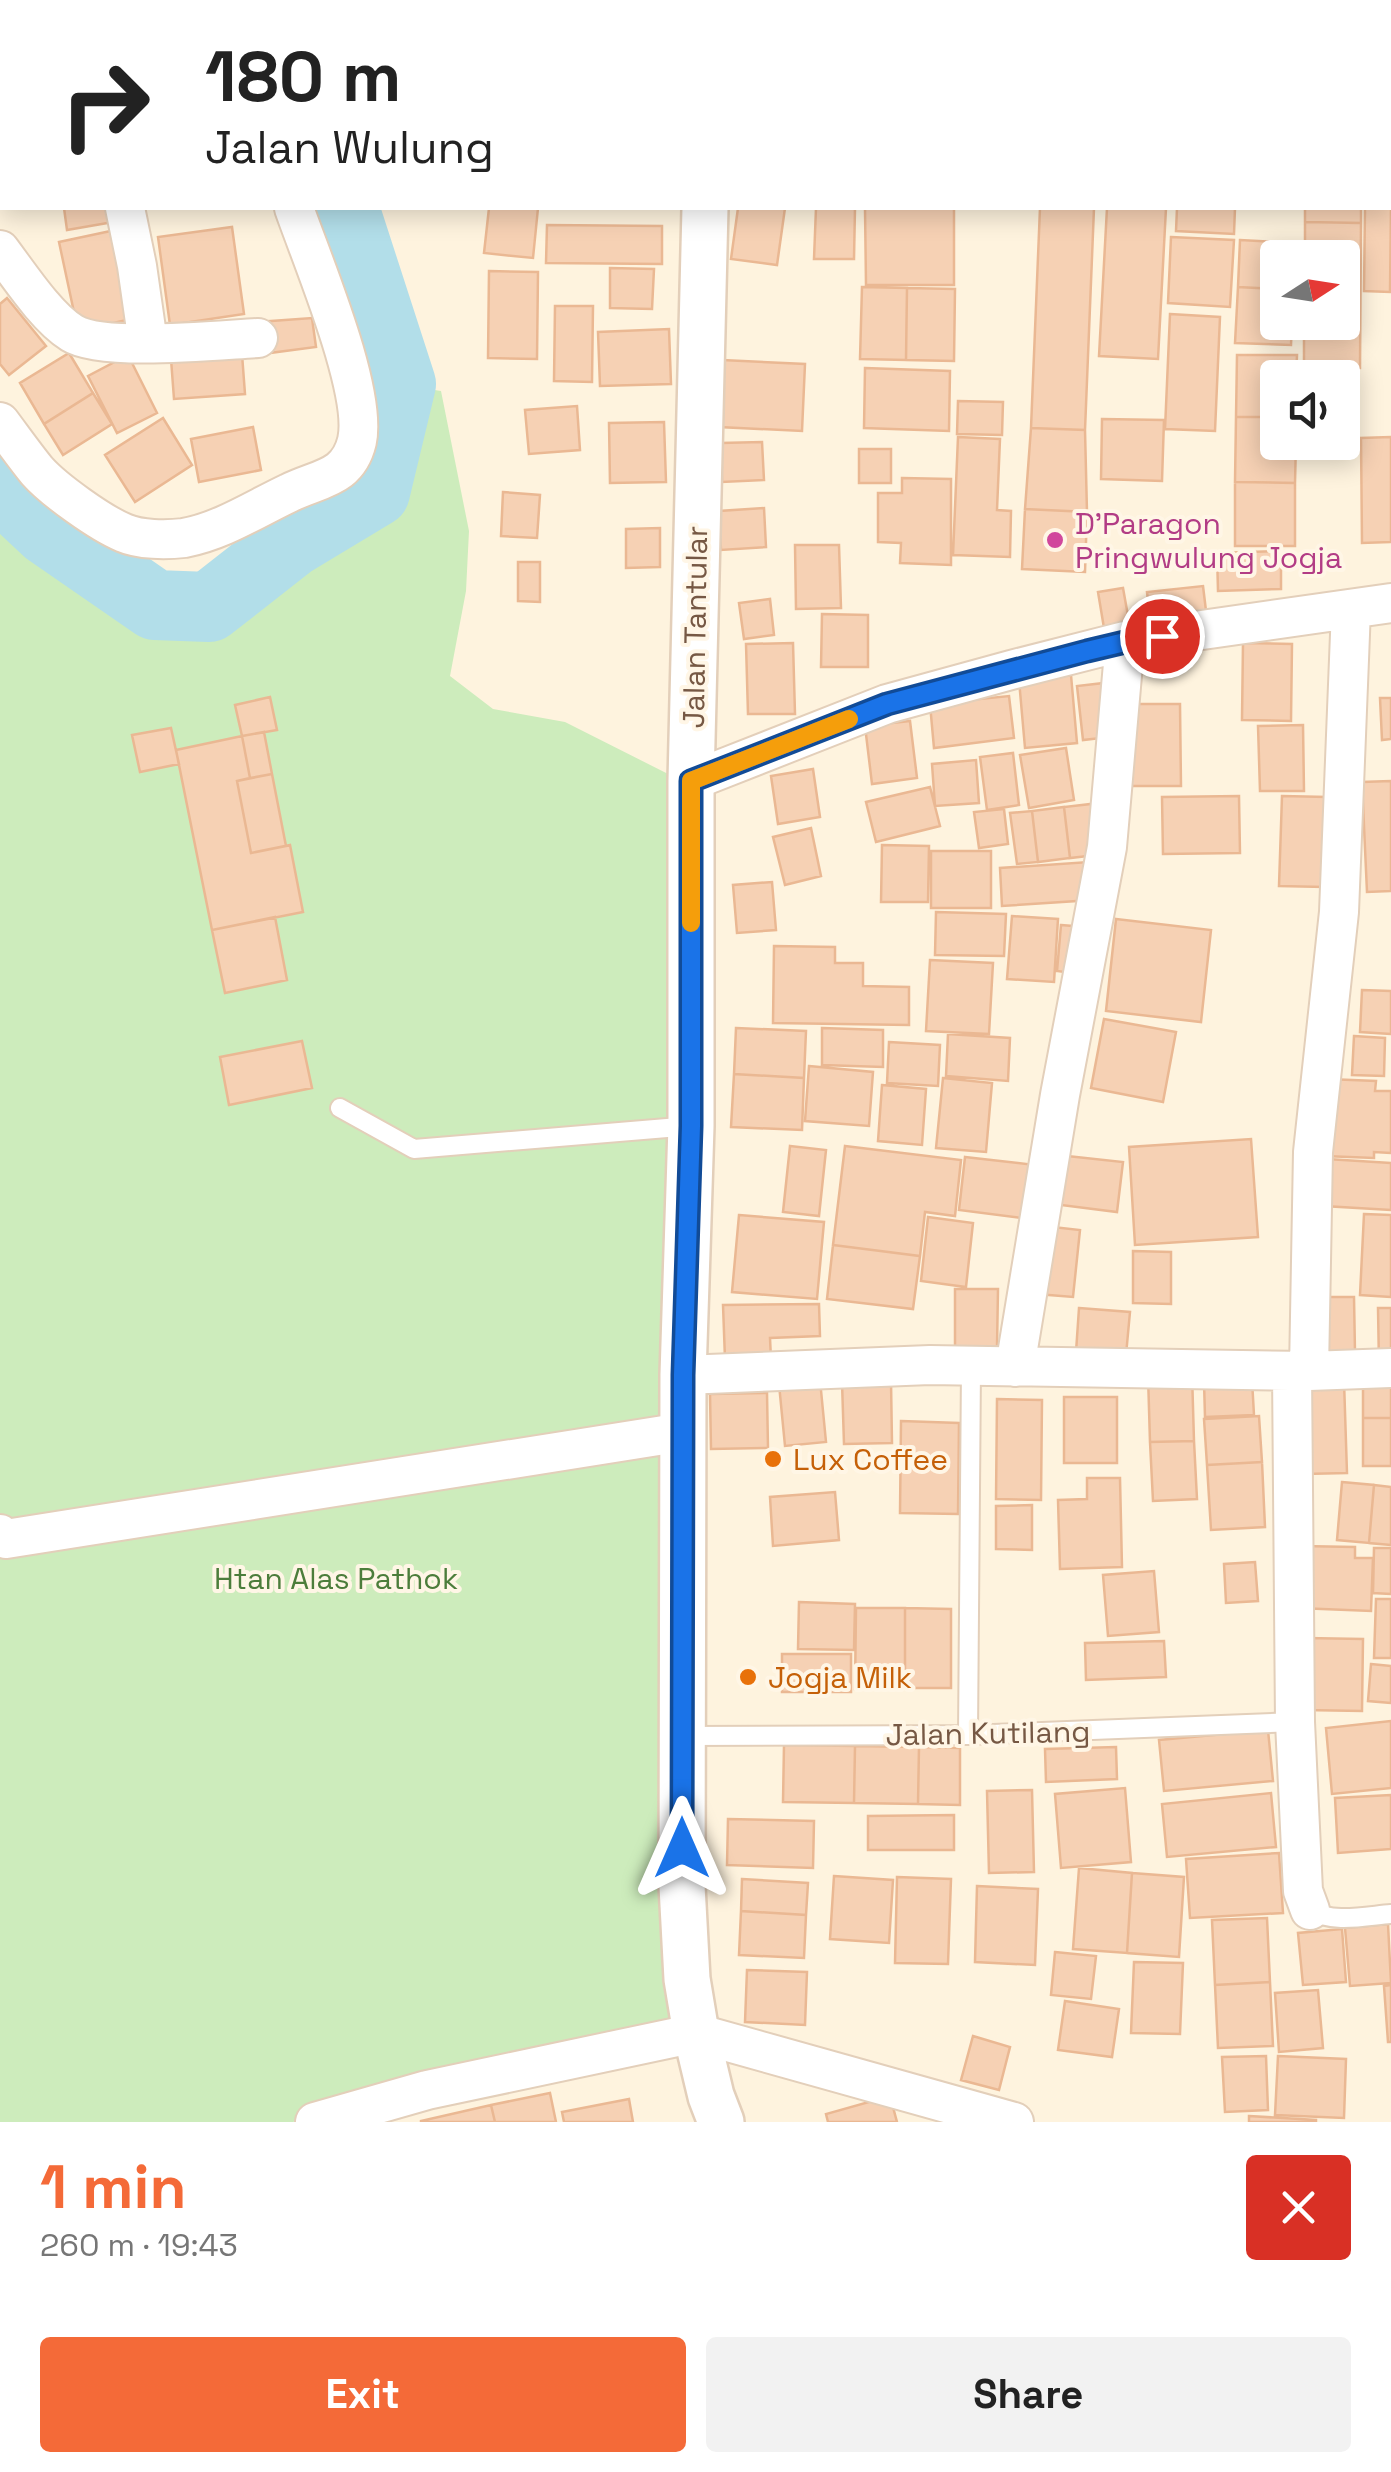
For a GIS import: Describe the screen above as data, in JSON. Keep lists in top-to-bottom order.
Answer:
{
  "streets": {
    "street": ["Jalan Tantular"],
    "lane": ["Jalan Kutilang"]
  },
  "crossings": [
    ["Jalan Tantular", "Jalan Kutilang"]
  ],
  "parks": ["Htan Alas Pathok"],
  "places": ["D'Paragon Pringwulung Jogja", "Lux Coffee", "Jogja Milk"],
  "north": "right",
  "page": {
    "turn": ["180 m", "Jalan Wulung"],
    "heading": ["1 min", "260 m · 19:43"],
    "buttons": ["Exit", "Share"]
  }
}
